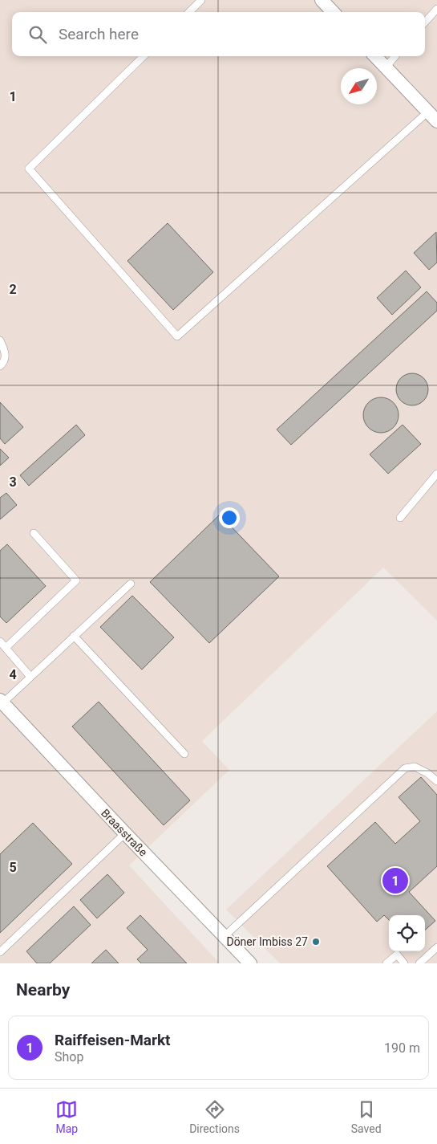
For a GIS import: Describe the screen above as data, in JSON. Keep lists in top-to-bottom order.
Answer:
{
  "streets": {
    "street": ["Braasstraße"]
  },
  "places": ["Döner Imbiss 27"],
  "north": "bottom left",
  "page": {
    "search": "Search here",
    "pins": "1",
    "heading": "Nearby",
    "list": [
      {
        "mark": "1",
        "name": "Raiffeisen-Markt",
        "note": "Shop",
        "value": "190 m"
      }
    ],
    "nav": ["Map", "Directions", "Saved"]
  },
  "grid": {
    "rows": [
      "1",
      "2",
      "3",
      "4",
      "5"
    ]
  }
}
